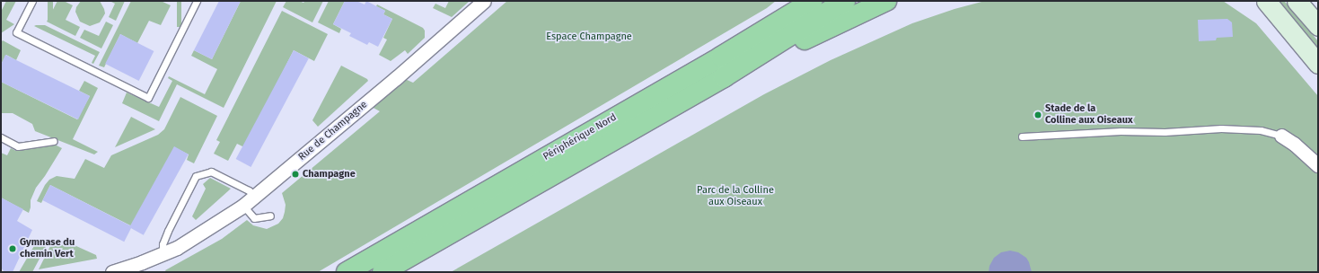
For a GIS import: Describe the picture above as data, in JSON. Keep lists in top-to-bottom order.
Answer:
{
  "streets": {
    "highway": ["Périphérique Nord"],
    "street": ["Rue de Champagne"]
  },
  "parks": ["Espace Champagne", "Parc de la Colline aux Oiseaux"],
  "places": ["Stade de la Colline aux Oiseaux", "Champagne", "Gymnase du chemin Vert"]
}
